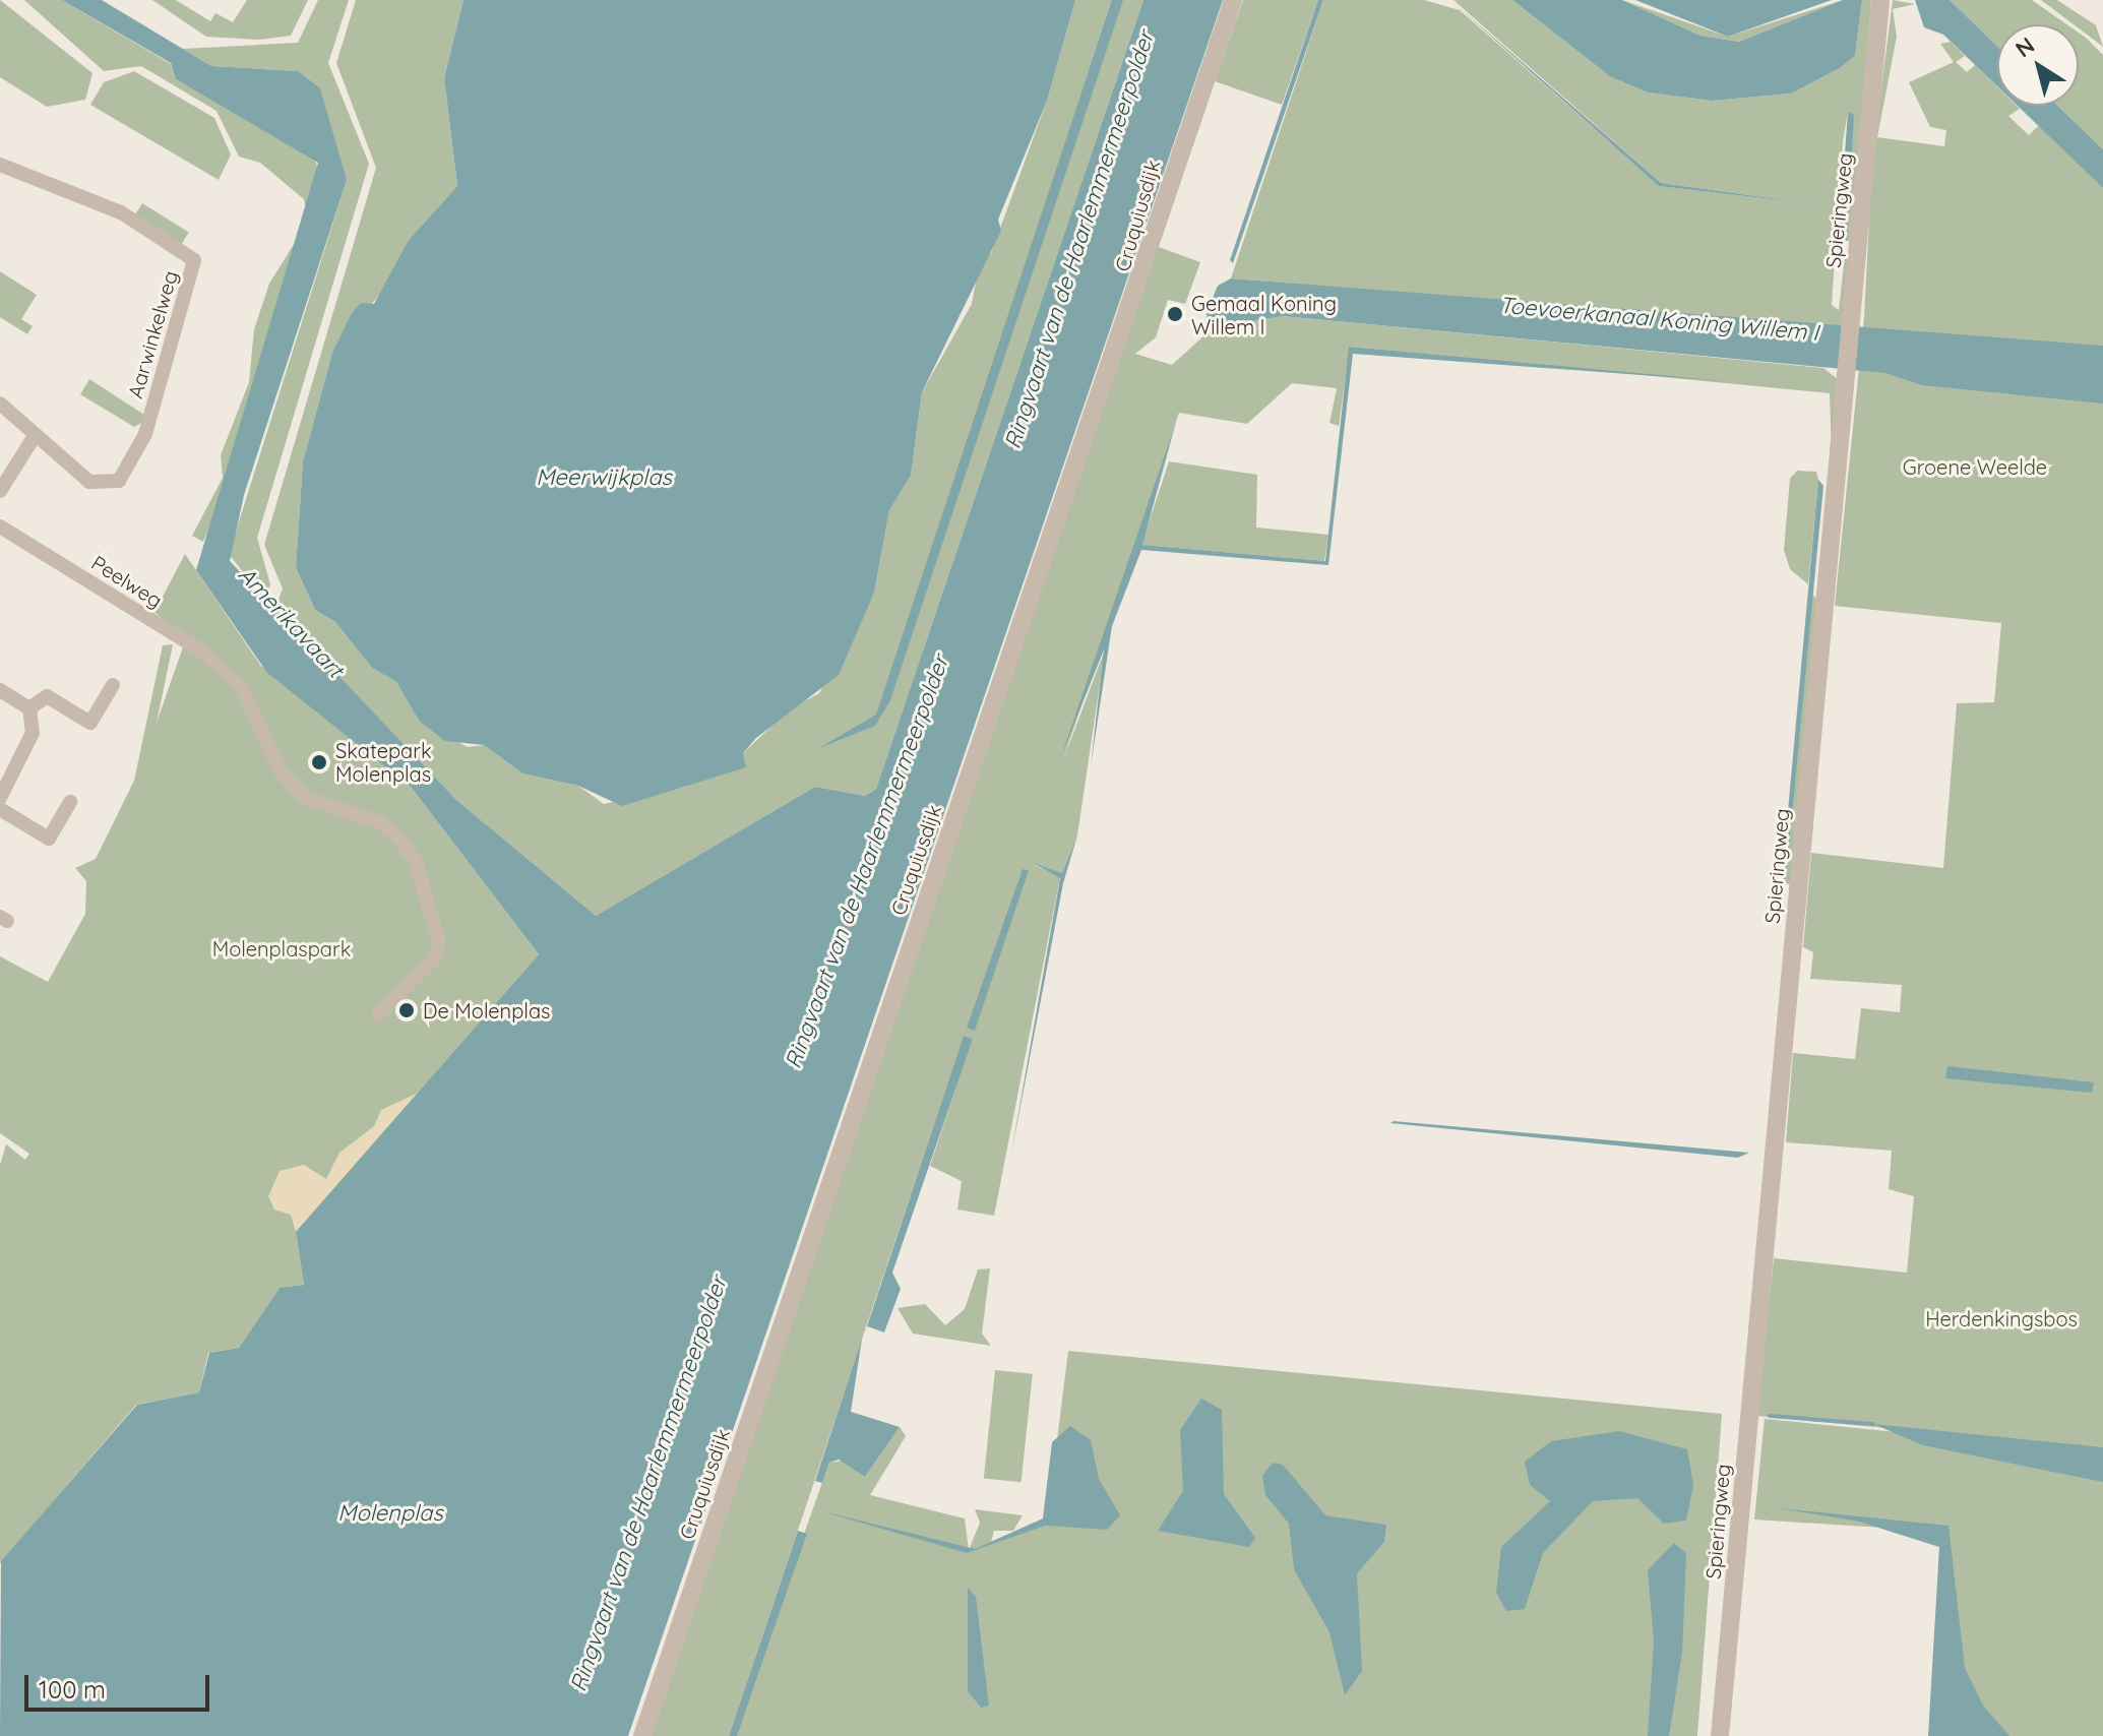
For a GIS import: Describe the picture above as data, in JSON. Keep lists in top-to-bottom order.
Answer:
{
  "streets": {
    "street": [
      "Spieringweg",
      "Cruquiusdijk",
      "Aarwinkelweg",
      "Peelweg"
    ]
  },
  "water": [
    "Ringvaart van de Haarlemmermeerpolder",
    "Toevoerkanaal Koning Willem I",
    "Meerwijkplas",
    "Amerikavaart",
    "Molenplas"
  ],
  "parks": ["Groene Weelde", "Molenplaspark", "Herdenkingsbos"],
  "places": ["Gemaal Koning Willem I", "Skatepark Molenplas", "De Molenplas"],
  "scale_bar": "100 m",
  "north": "top left"
}
